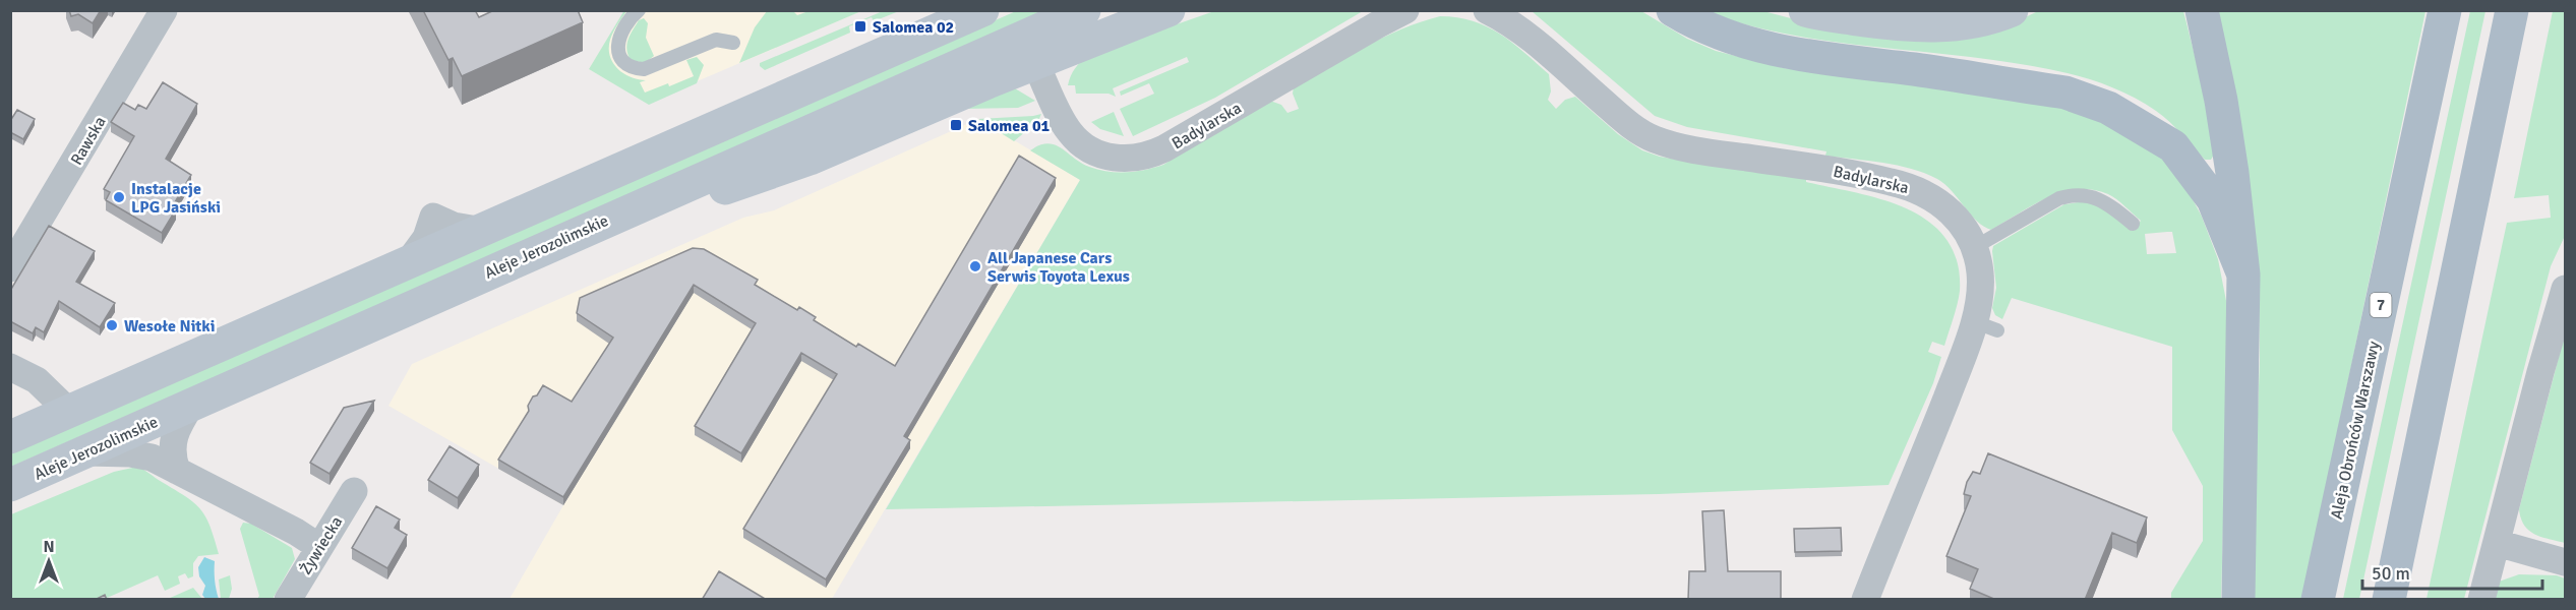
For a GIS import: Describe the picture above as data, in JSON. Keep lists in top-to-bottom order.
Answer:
{
  "streets": {
    "main road": ["Aleje Jerozolimskie", "7", "Aleja Obrońców Warszawy"],
    "street": ["Badylarska", "Rawska", "Żywiecka"]
  },
  "places": {
    "transit": ["Salomea 02", "Salomea 01"],
    "other": ["Instalacje LPG Jasiński", "All Japanese Cars Serwis Toyota Lexus", "Wesołe Nitki"]
  },
  "scale_bar": "50 m",
  "north": "top"
}
